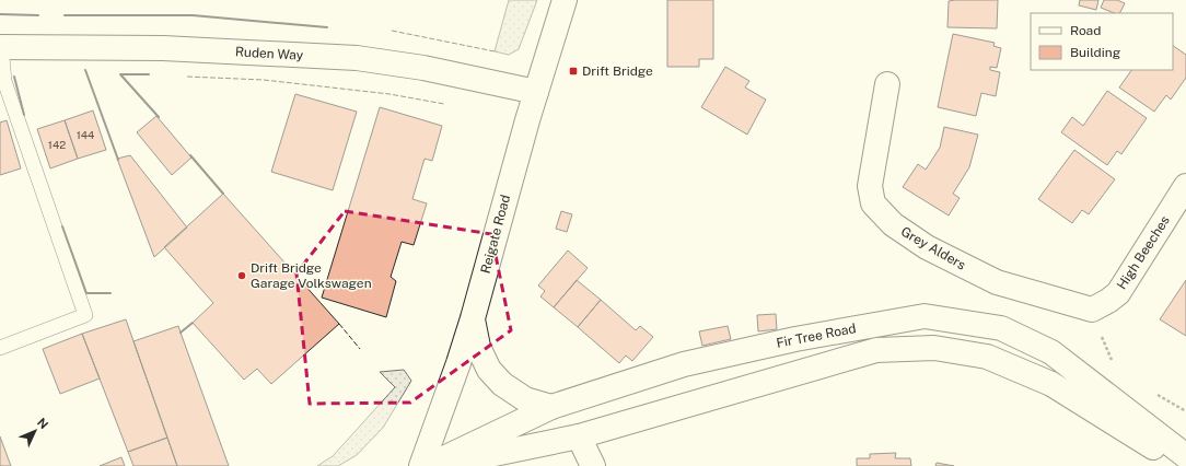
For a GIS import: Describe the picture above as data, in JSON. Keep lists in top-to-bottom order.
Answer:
{
  "streets": {
    "main road": [
      "Ruden Way",
      "Reigate Road",
      "Grey Alders",
      "High Beeches",
      "Fir Tree Road"
    ]
  },
  "crossings": [
    ["Ruden Way", "Reigate Road"],
    ["Grey Alders", "High Beeches"]
  ],
  "places": {
    "transit": ["Drift Bridge"],
    "other": ["Drift Bridge Garage Volkswagen"]
  },
  "house_numbers": ["144", "142"],
  "legend": ["Road", "Building"],
  "north": "top right"
}
